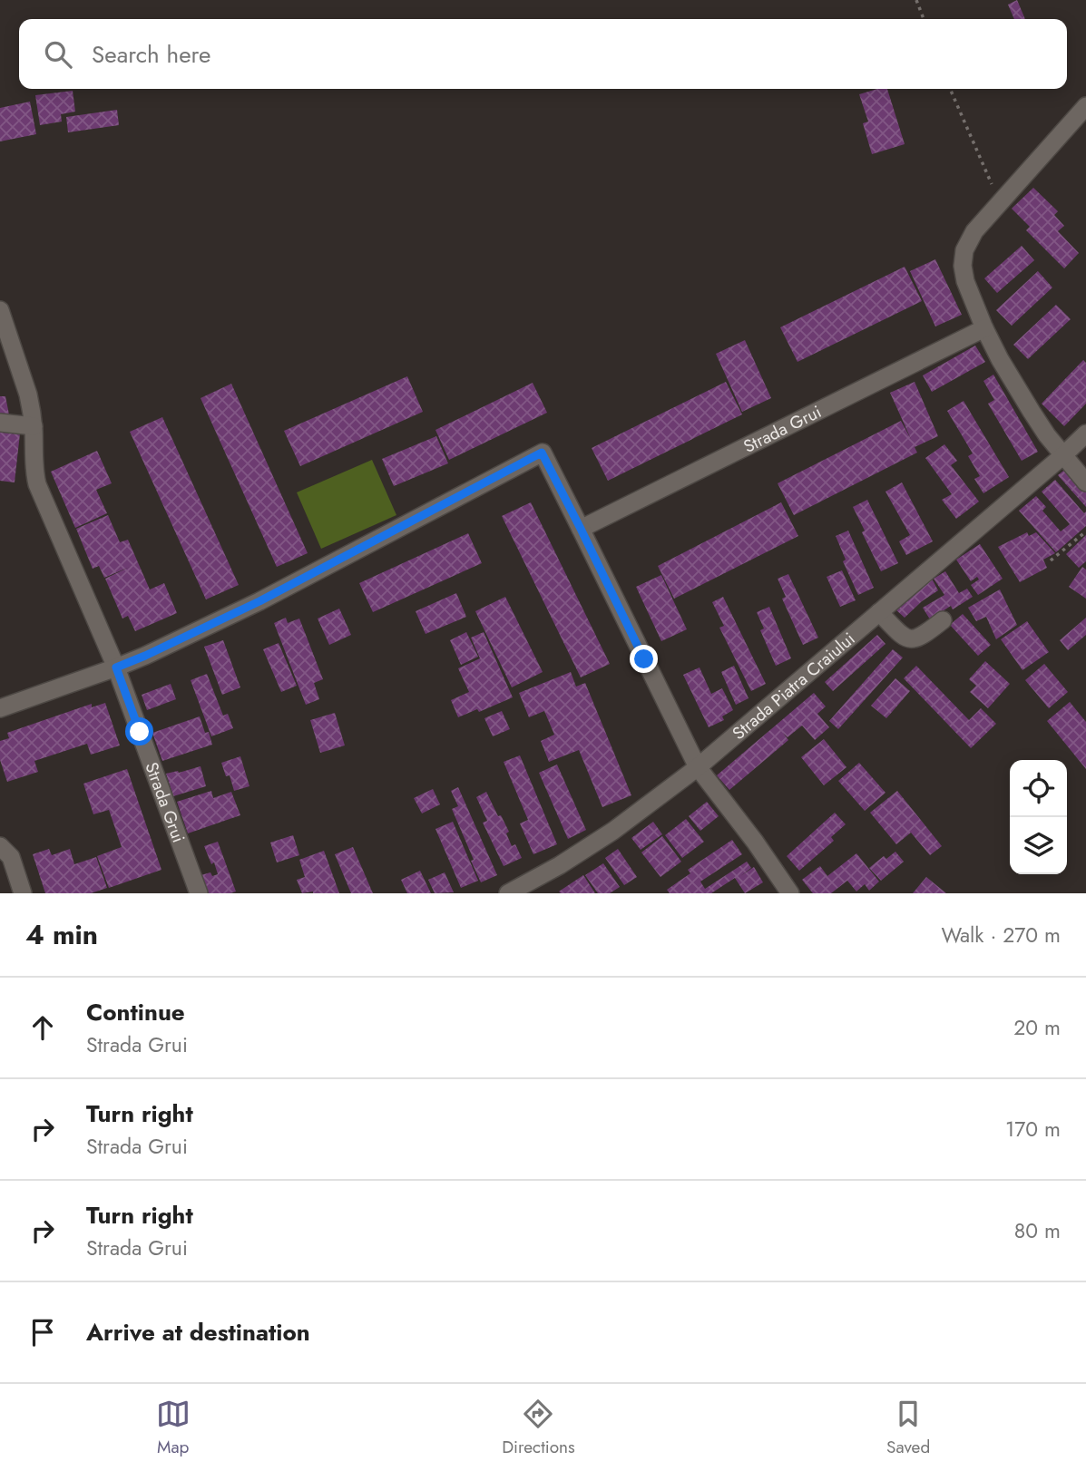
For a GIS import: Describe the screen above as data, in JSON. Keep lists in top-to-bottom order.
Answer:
{
  "streets": {
    "street": ["Strada Grui", "Strada Piatra Craiului"]
  },
  "page": {
    "search": "Search here",
    "heading": ["4 min", "Walk · 270 m"],
    "list": [
      ["Continue", "Strada Grui", "20 m"],
      ["Turn right", "Strada Grui", "170 m"],
      ["Turn right", "Strada Grui", "80 m"],
      "Arrive at destination"
    ],
    "nav": ["Map", "Directions", "Saved"]
  }
}
